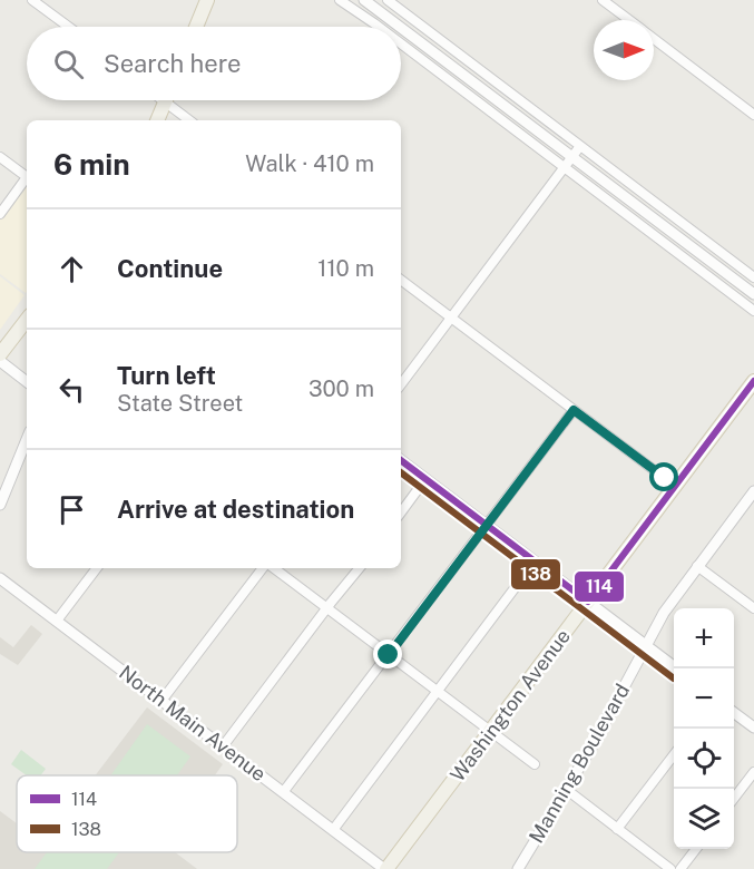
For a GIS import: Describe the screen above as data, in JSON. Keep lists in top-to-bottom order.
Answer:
{
  "streets": {
    "main road": ["Washington Avenue"],
    "street": ["North Main Avenue", "Manning Boulevard"]
  },
  "crossings": [
    ["Washington Avenue", "North Main Avenue"]
  ],
  "lines": ["transit line 114", "transit line 138"],
  "legend": ["114", "138"],
  "north": "right",
  "page": {
    "search": "Search here",
    "heading": ["6 min", "Walk · 410 m"],
    "list": [
      ["Continue", "110 m"],
      ["Turn left", "State Street", "300 m"],
      "Arrive at destination"
    ],
    "map_buttons": ["+", "−"]
  }
}
